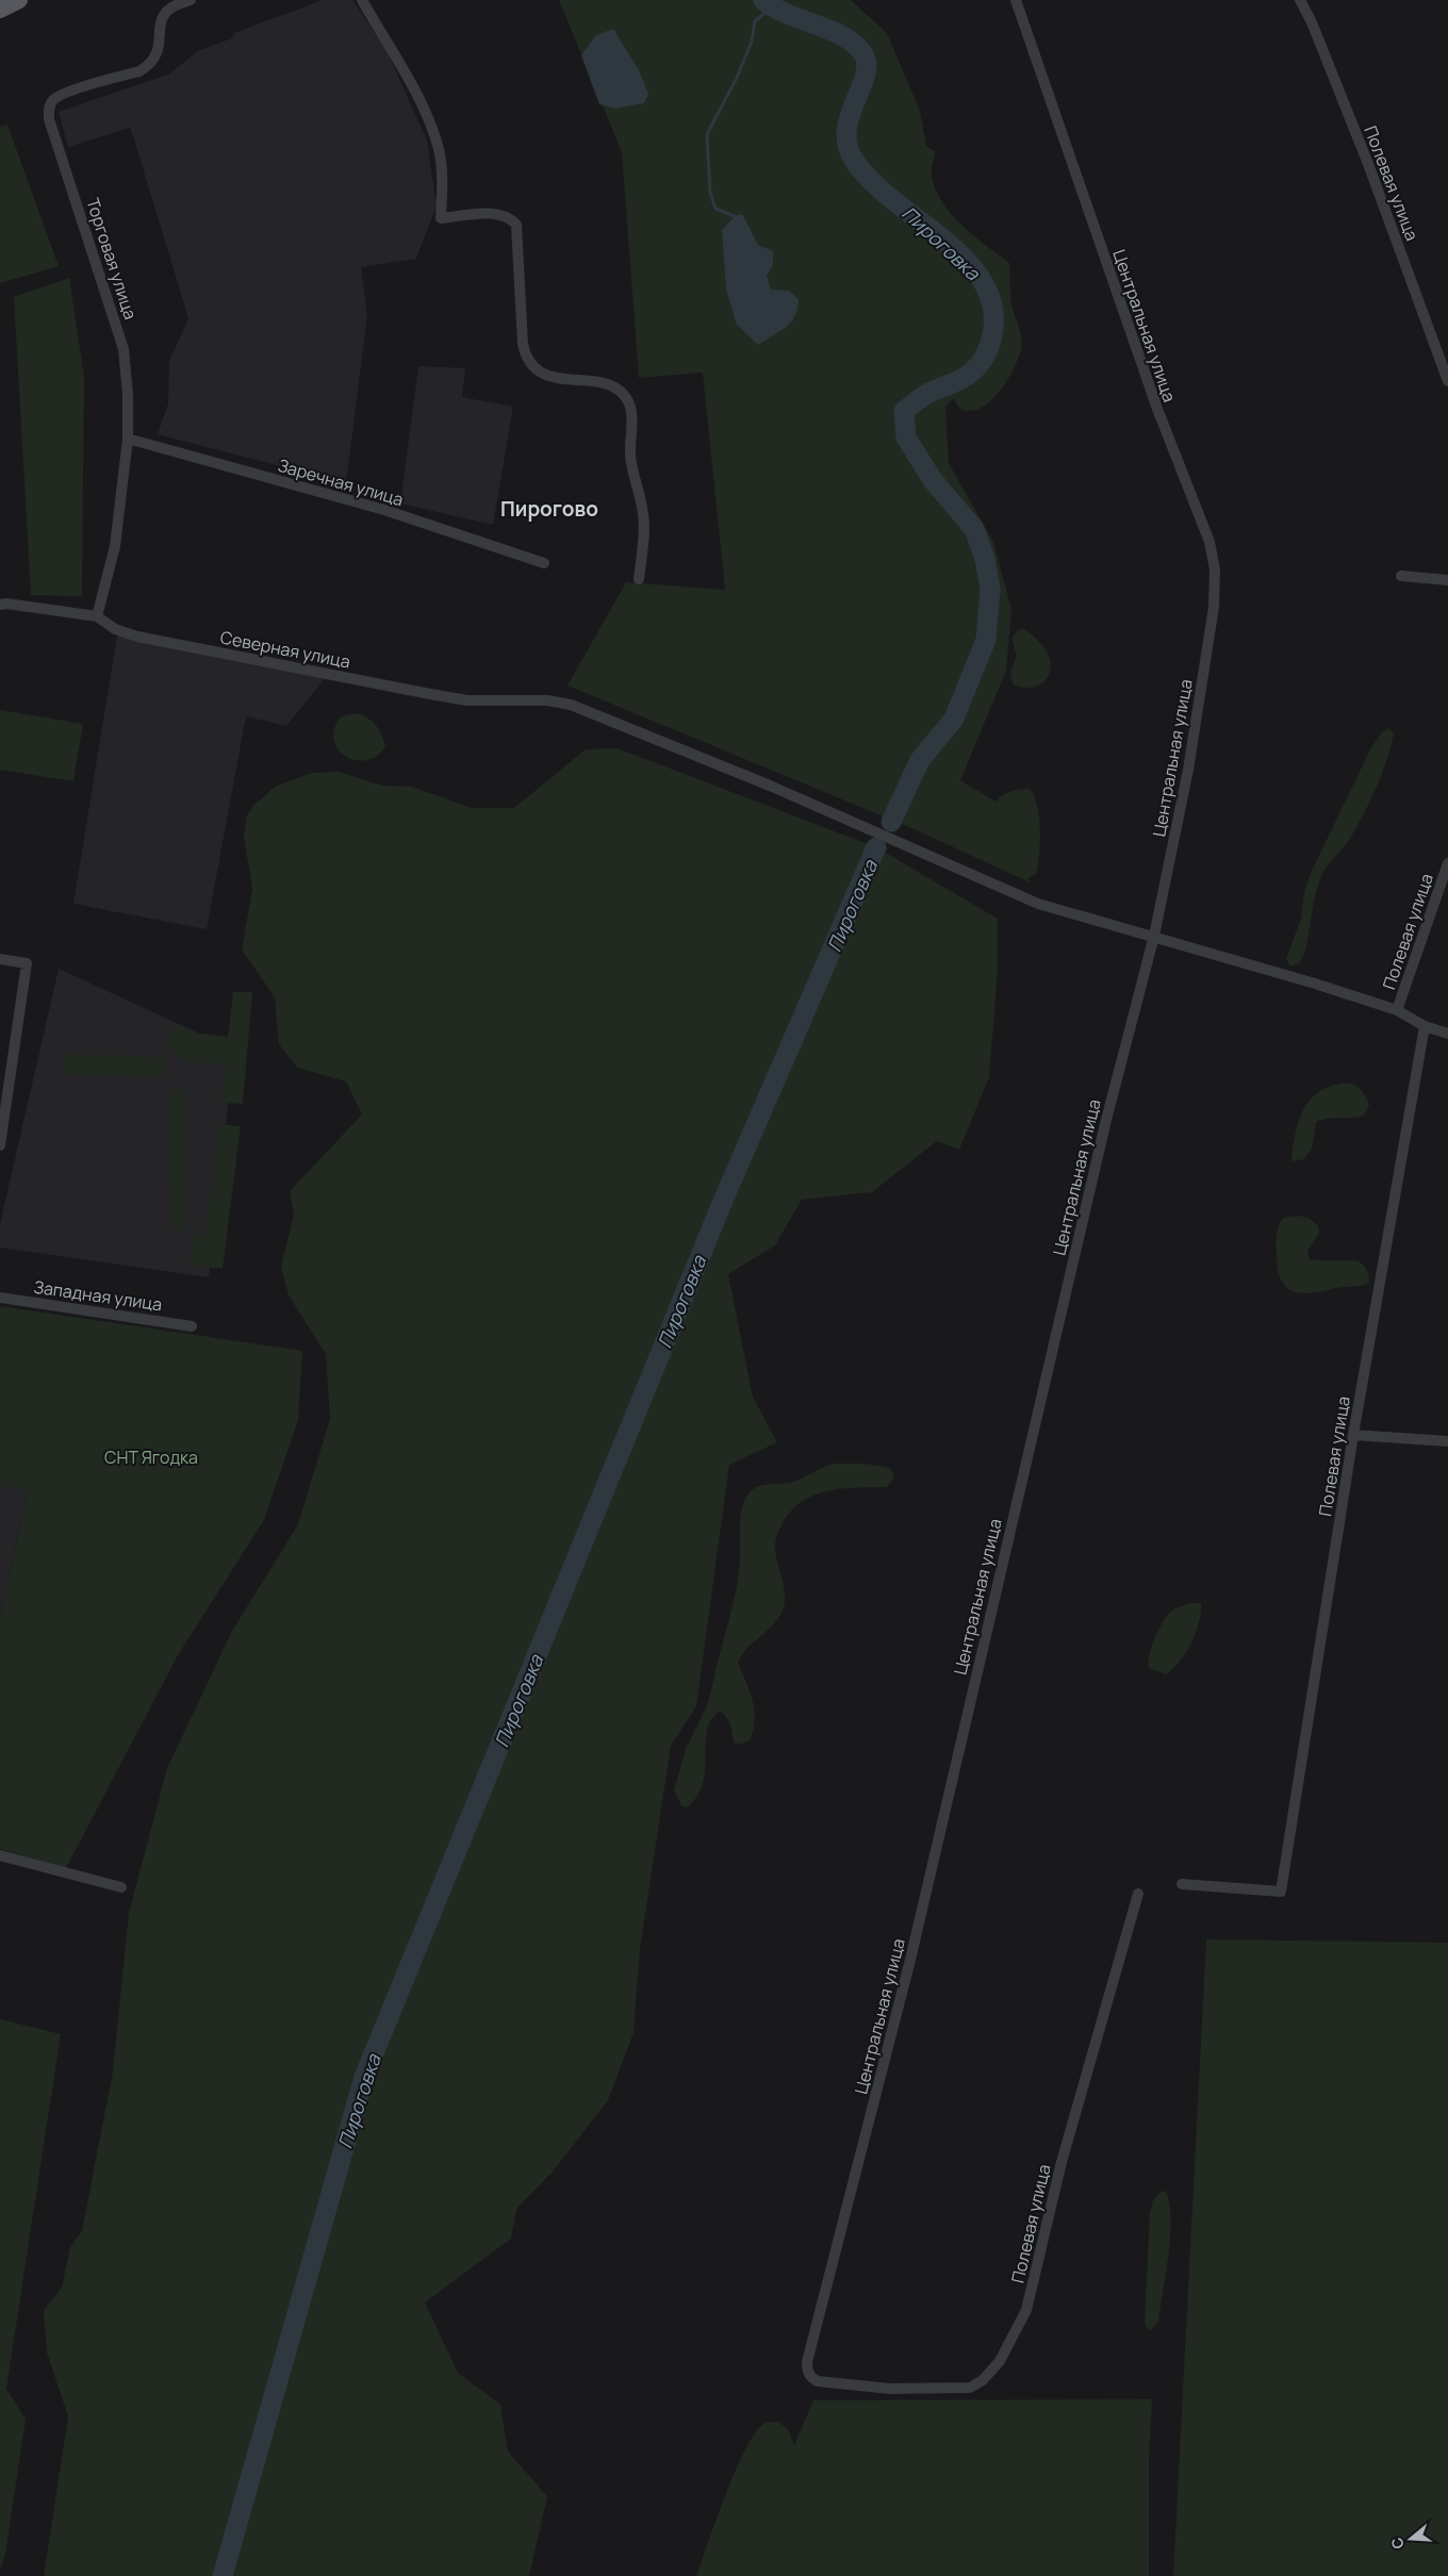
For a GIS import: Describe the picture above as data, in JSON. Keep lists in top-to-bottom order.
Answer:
{
  "streets": {
    "street": [
      "Полевая улица",
      "Торговая улица",
      "Центральная улица",
      "Заречная улица",
      "Северная улица",
      "Западная улица"
    ]
  },
  "crossings": [
    ["Полевая улица", "Центральная улица"],
    ["Полевая улица", "Северная улица"],
    ["Торговая улица", "Заречная улица"],
    ["Торговая улица", "Северная улица"],
    ["Центральная улица", "Северная улица"]
  ],
  "districts": ["Пирогово"],
  "water": ["Пироговка"],
  "parks": ["СНТ Ягодка"],
  "north": "left"
}
